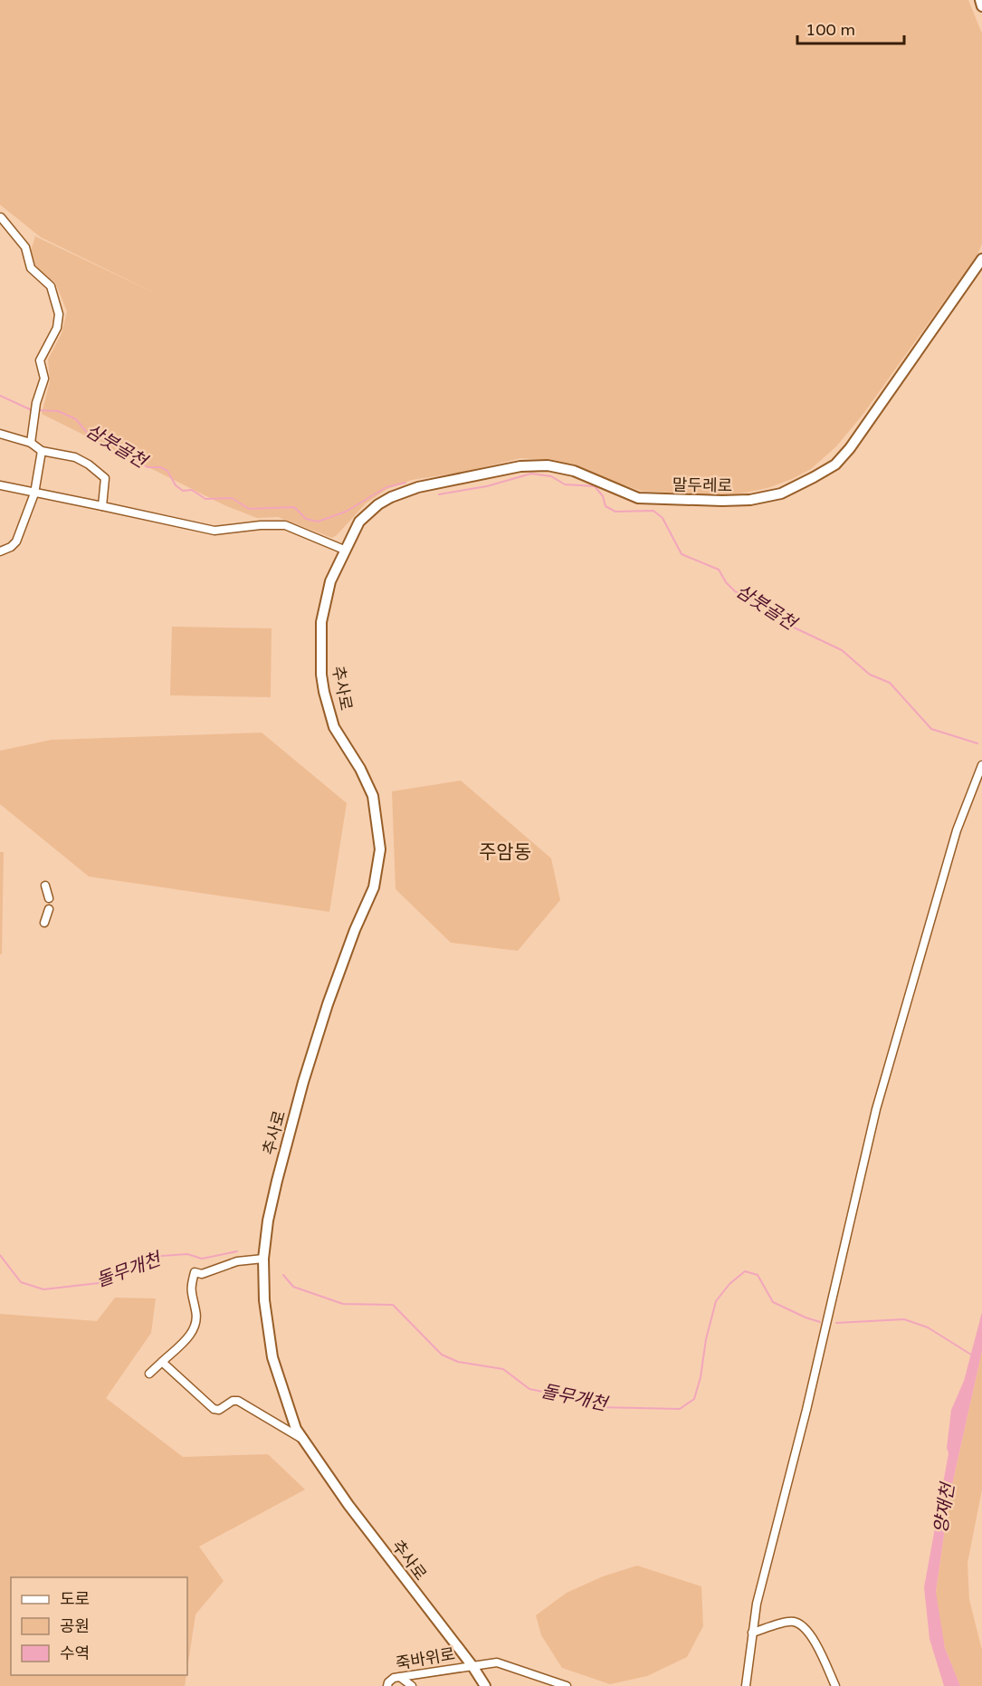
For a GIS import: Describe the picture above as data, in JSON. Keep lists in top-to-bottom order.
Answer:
{
  "streets": {
    "street": ["말두레로", "추사로", "죽바위로"]
  },
  "crossings": [
    ["말두레로", "추사로"],
    ["추사로", "죽바위로"]
  ],
  "districts": ["주암동"],
  "water": ["삼붓골천", "돌무개천", "양재천"],
  "legend": ["도로", "공원", "수역"],
  "scale_bar": "100 m"
}
